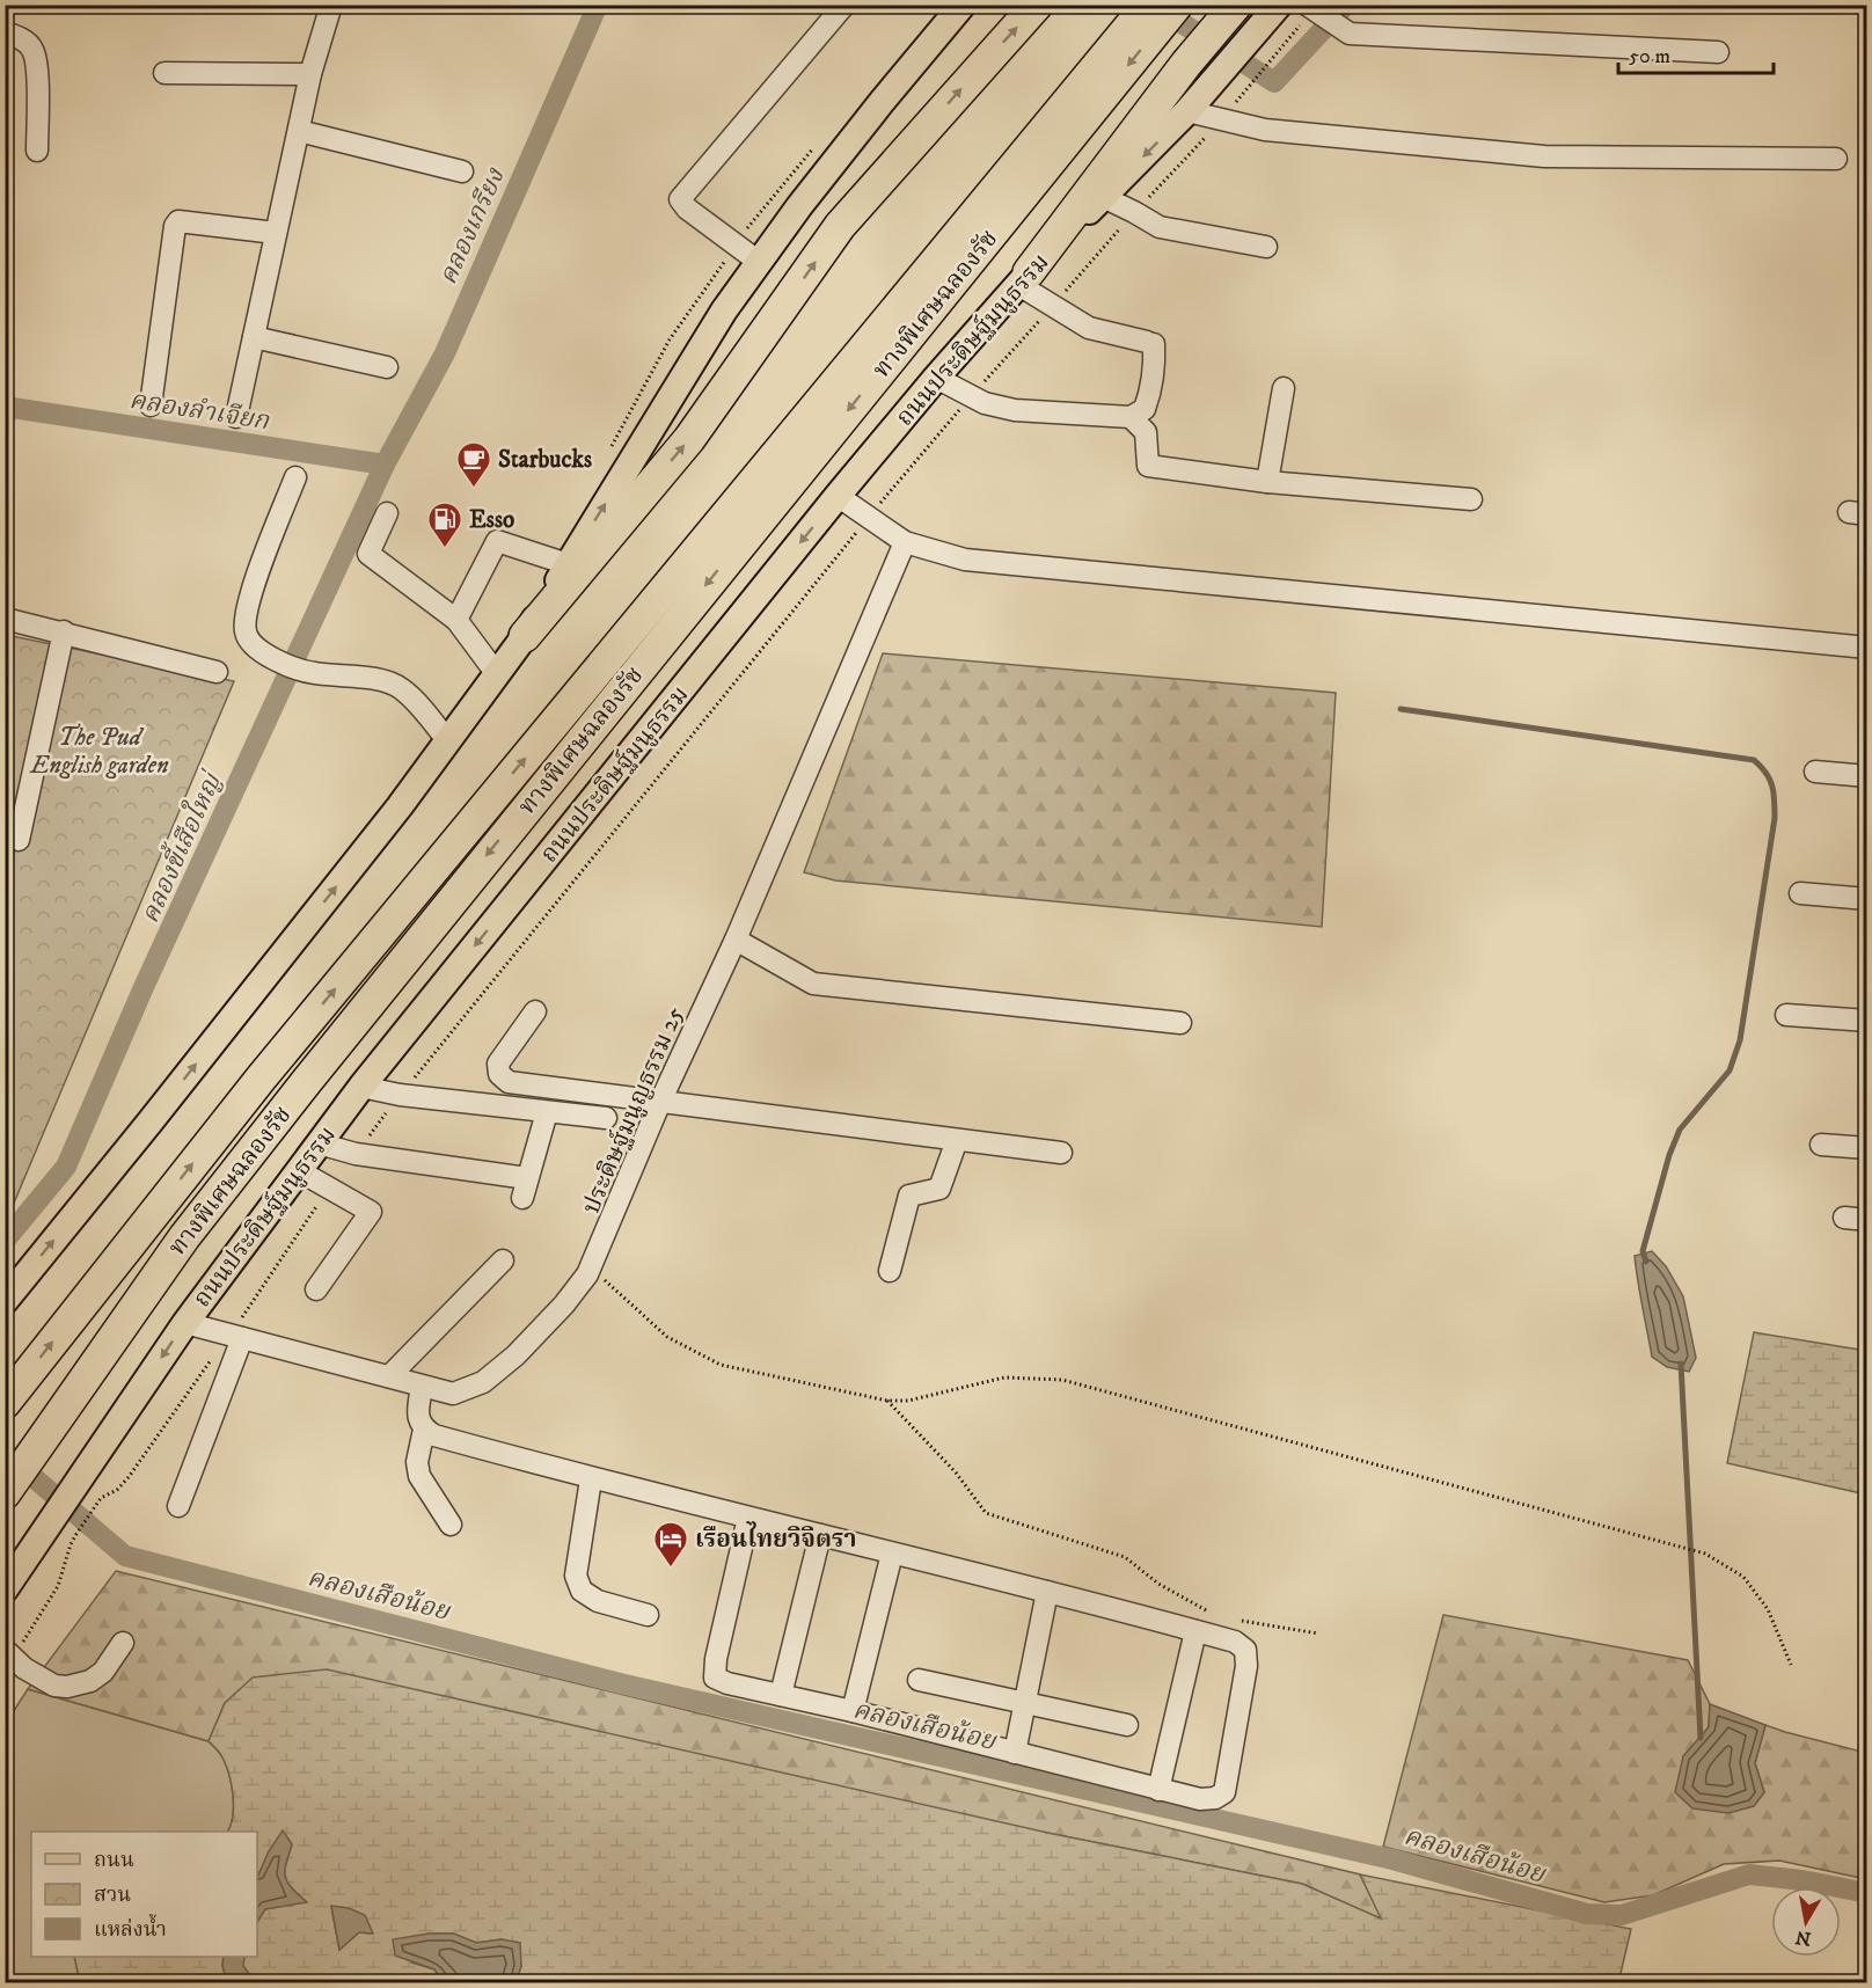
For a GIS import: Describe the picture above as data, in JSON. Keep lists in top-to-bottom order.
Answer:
{
  "streets": {
    "highway": ["ทางพิเศษฉลองรัช"],
    "main road": ["ถนนประดิษฐ์มนูธรรม"],
    "street": ["ประดิษฐ์มนูญธรรม 25"]
  },
  "crossings": [
    ["ถนนประดิษฐ์มนูธรรม", "ประดิษฐ์มนูญธรรม 25"]
  ],
  "water": [
    "คลองเกรียง",
    "คลองลำเจียก",
    "คลองขี้เสือใหญ่",
    "คลองเสือน้อย"
  ],
  "parks": ["The Pud English garden"],
  "places": {
    "cafe": ["Starbucks"],
    "fuel station": ["Esso"],
    "hotel": ["เรือนไทยวิจิตรา"]
  },
  "legend": ["ถนน", "สวน", "แหล่งน้ำ"],
  "scale_bar": "50 m",
  "north": "bottom"
}
